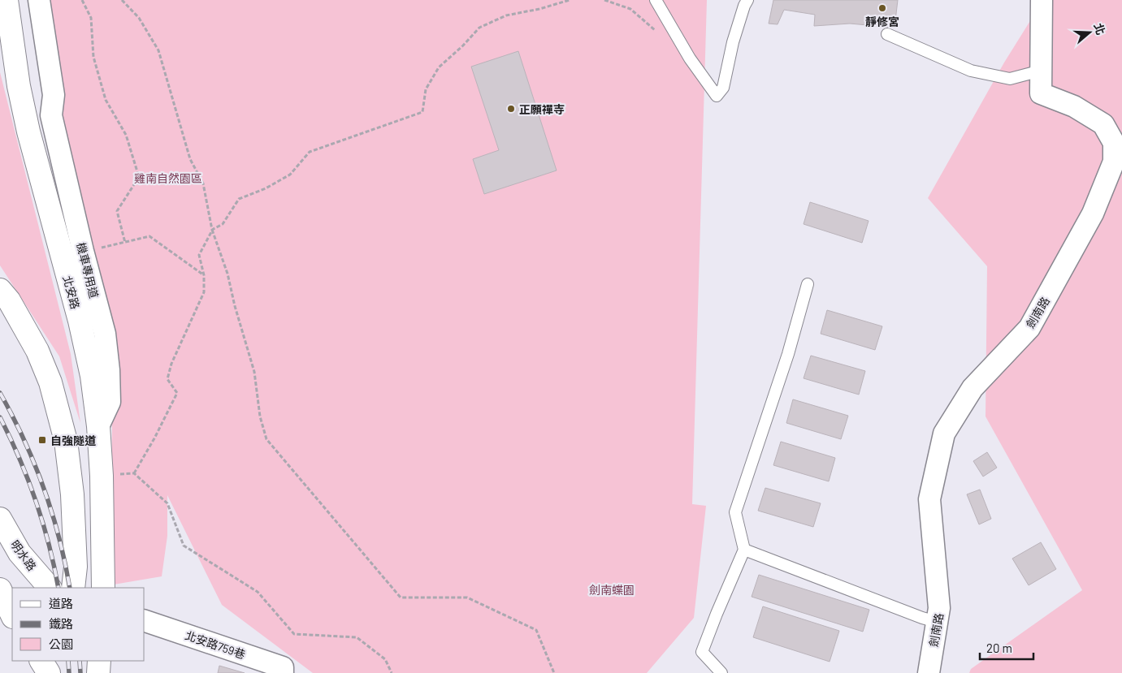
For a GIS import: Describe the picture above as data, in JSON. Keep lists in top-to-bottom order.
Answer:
{
  "streets": {
    "main road": ["北安路", "明水路"],
    "street": ["機車專用道", "劍南路", "北安路759巷"]
  },
  "crossings": [
    ["機車專用道", "北安路"]
  ],
  "parks": ["雞南自然園區", "劍南蝶園"],
  "places": {
    "other": ["靜修宮", "正願禪寺"],
    "transit": ["自強隧道"]
  },
  "legend": ["道路", "鐵路", "公園"],
  "scale_bar": "20 m",
  "north": "right"
}
